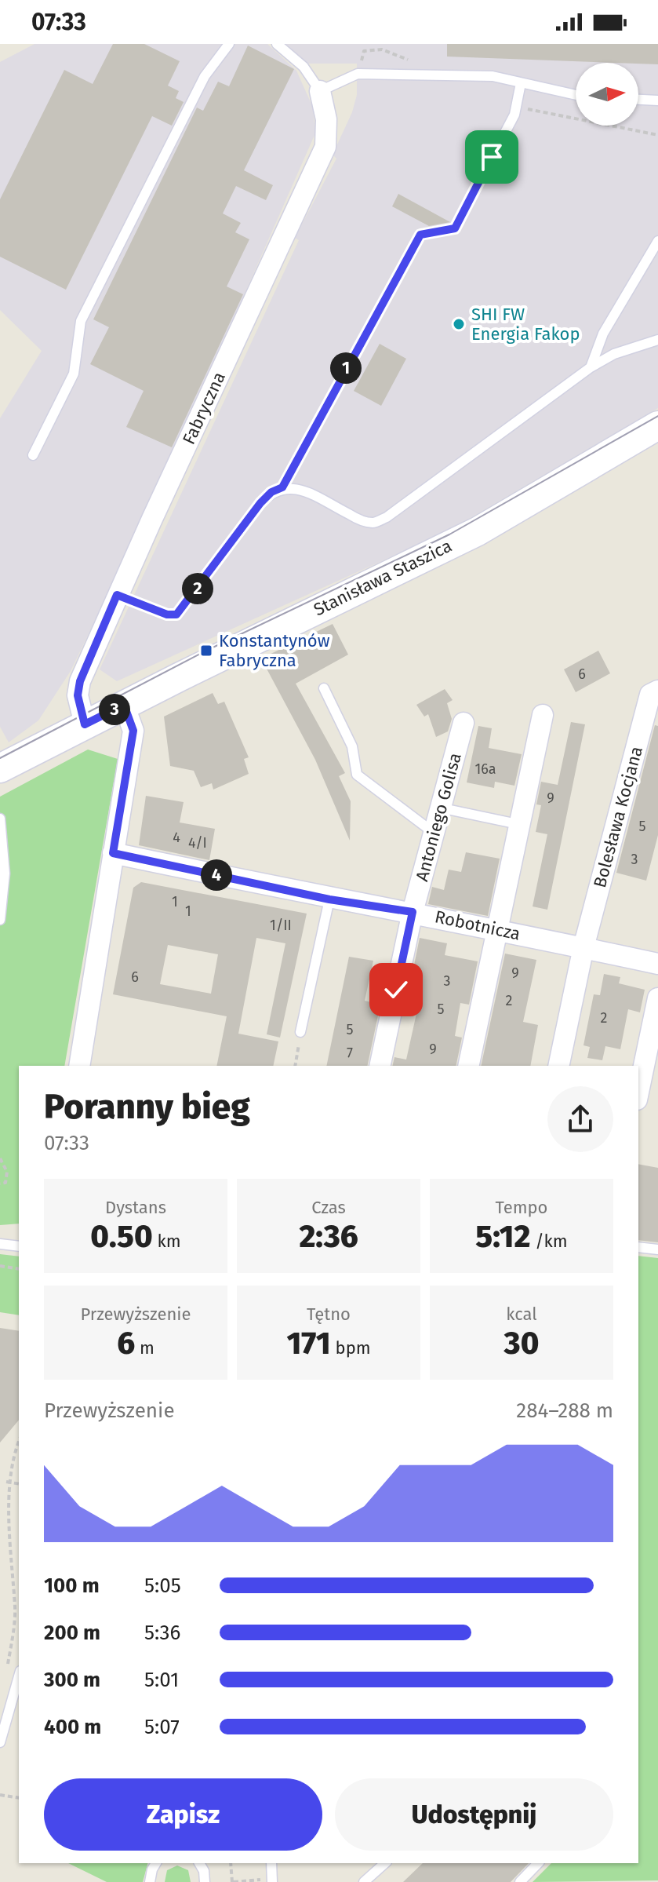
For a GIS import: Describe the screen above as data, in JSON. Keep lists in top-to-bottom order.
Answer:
{
  "streets": {
    "street": [
      "Fabryczna",
      "Stanisława Staszica",
      "Antoniego Golisa",
      "Bolesława Kocjana",
      "Robotnicza"
    ]
  },
  "crossings": [
    ["Fabryczna", "Stanisława Staszica"],
    ["Antoniego Golisa", "Robotnicza"],
    ["Bolesława Kocjana", "Robotnicza"]
  ],
  "places": {
    "other": ["SHI FW Energia Fakop"],
    "transit": ["Konstantynów Fabryczna"]
  },
  "house_numbers": [
    "6",
    "16a",
    "9",
    "5",
    "4",
    "4/I",
    "3",
    "1",
    "1",
    "1/II",
    "9",
    "6",
    "3",
    "2",
    "5",
    "2",
    "5",
    "9",
    "7"
  ],
  "north": "right",
  "page": {
    "status": "07:33",
    "pins": [
      "1",
      "2",
      "3",
      "4"
    ],
    "heading": ["Poranny bieg", "07:33"],
    "stats": [
      ["Dystans", "0.50 km"],
      ["Czas", "2:36"],
      ["Tempo", "5:12 /km"],
      ["Przewyższenie", "6 m"],
      ["Tętno", "171 bpm"],
      ["kcal", "30"]
    ],
    "chart": ["Przewyższenie", "284–288 m"],
    "list": [
      {
        "name": "100 m",
        "note": "5:05"
      },
      {
        "name": "200 m",
        "note": "5:36"
      },
      {
        "name": "300 m",
        "note": "5:01"
      },
      {
        "name": "400 m",
        "note": "5:07"
      }
    ],
    "buttons": ["Zapisz", "Udostępnij"]
  }
}
